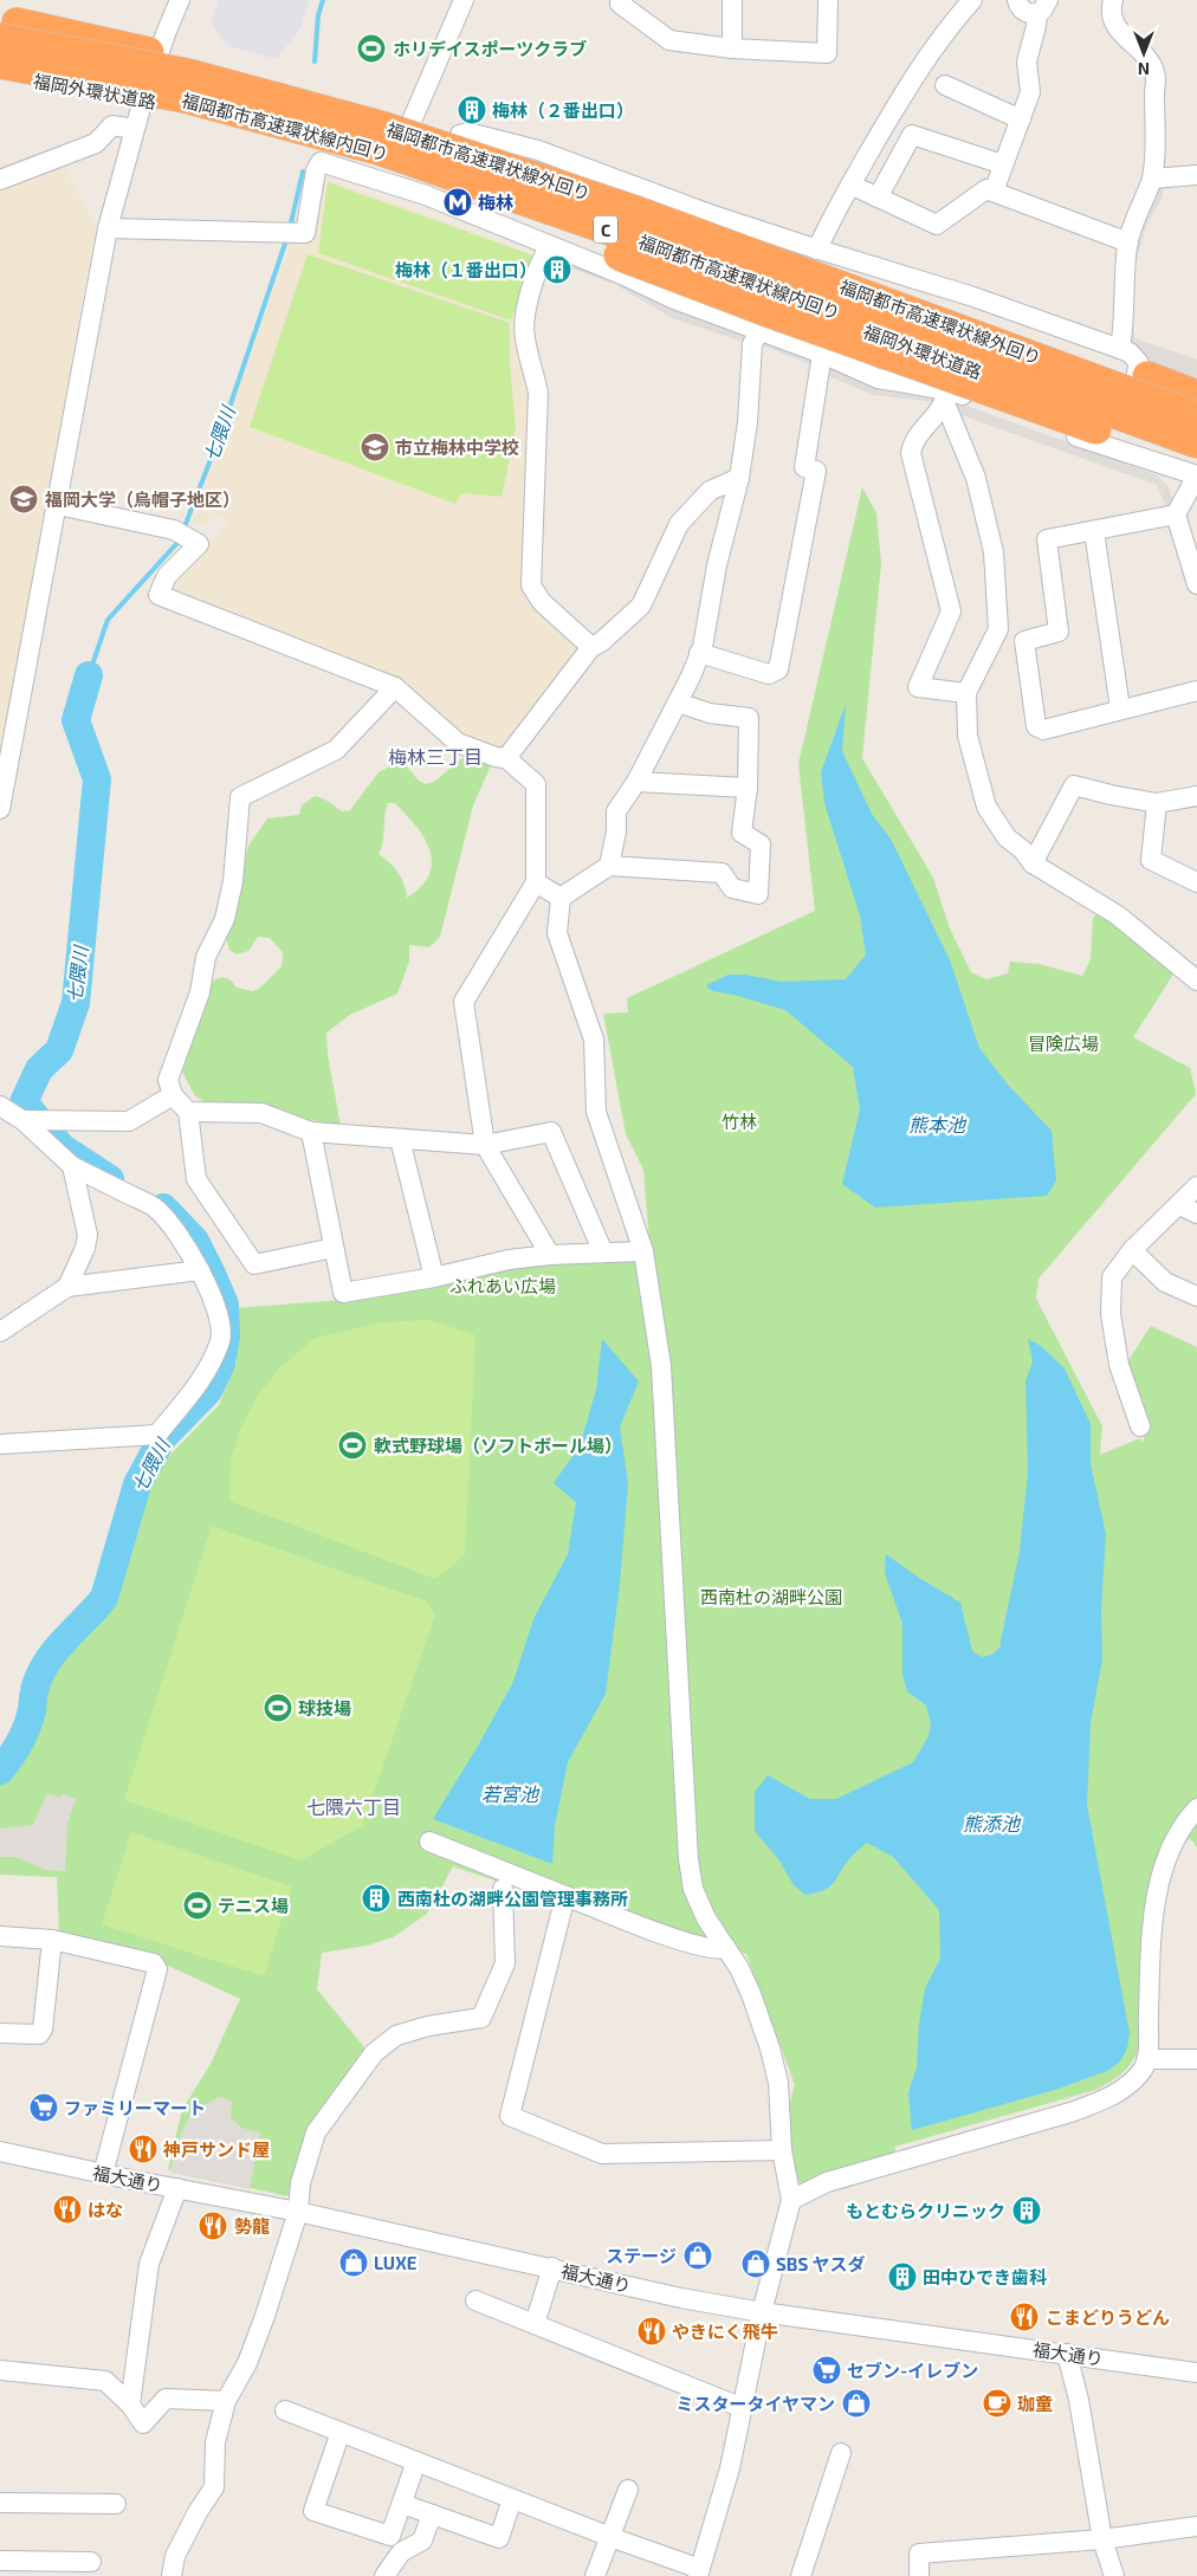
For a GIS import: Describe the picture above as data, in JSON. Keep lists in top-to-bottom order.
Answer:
{
  "streets": {
    "highway": [
      "福岡外環状道路",
      "福岡都市高速環状線内回り",
      "福岡都市高速環状線外回り",
      "C"
    ],
    "street": ["福大通り"]
  },
  "crossings": [
    ["福岡外環状道路", "福岡都市高速環状線内回り"]
  ],
  "districts": ["梅林三丁目", "七隈六丁目"],
  "water": [
    "七隈川",
    "熊本池",
    "若宮池",
    "熊添池"
  ],
  "parks": [
    "冒険広場",
    "竹林",
    "ふれあい広場",
    "西南杜の湖畔公園"
  ],
  "places": {
    "sports": [
      "ホリデイスポーツクラブ",
      "軟式野球場（ソフトボール場）",
      "球技場",
      "テニス場"
    ],
    "building": [
      "梅林（２番出口）",
      "梅林（１番出口）",
      "西南杜の湖畔公園管理事務所",
      "もとむらクリニック",
      "田中ひでき歯科"
    ],
    "metro station": ["梅林"],
    "school or university": ["市立梅林中学校", "福岡大学（烏帽子地区）"],
    "supermarket": ["ファミリーマート", "セブン-イレブン"],
    "restaurant": [
      "神戸サンド屋",
      "はな",
      "勢龍",
      "こまどりうどん",
      "やきにく飛牛"
    ],
    "shop": [
      "ステージ",
      "LUXE",
      "SBS ヤスダ",
      "ミスタータイヤマン"
    ],
    "cafe": ["珈童"]
  },
  "north": "bottom"
}
